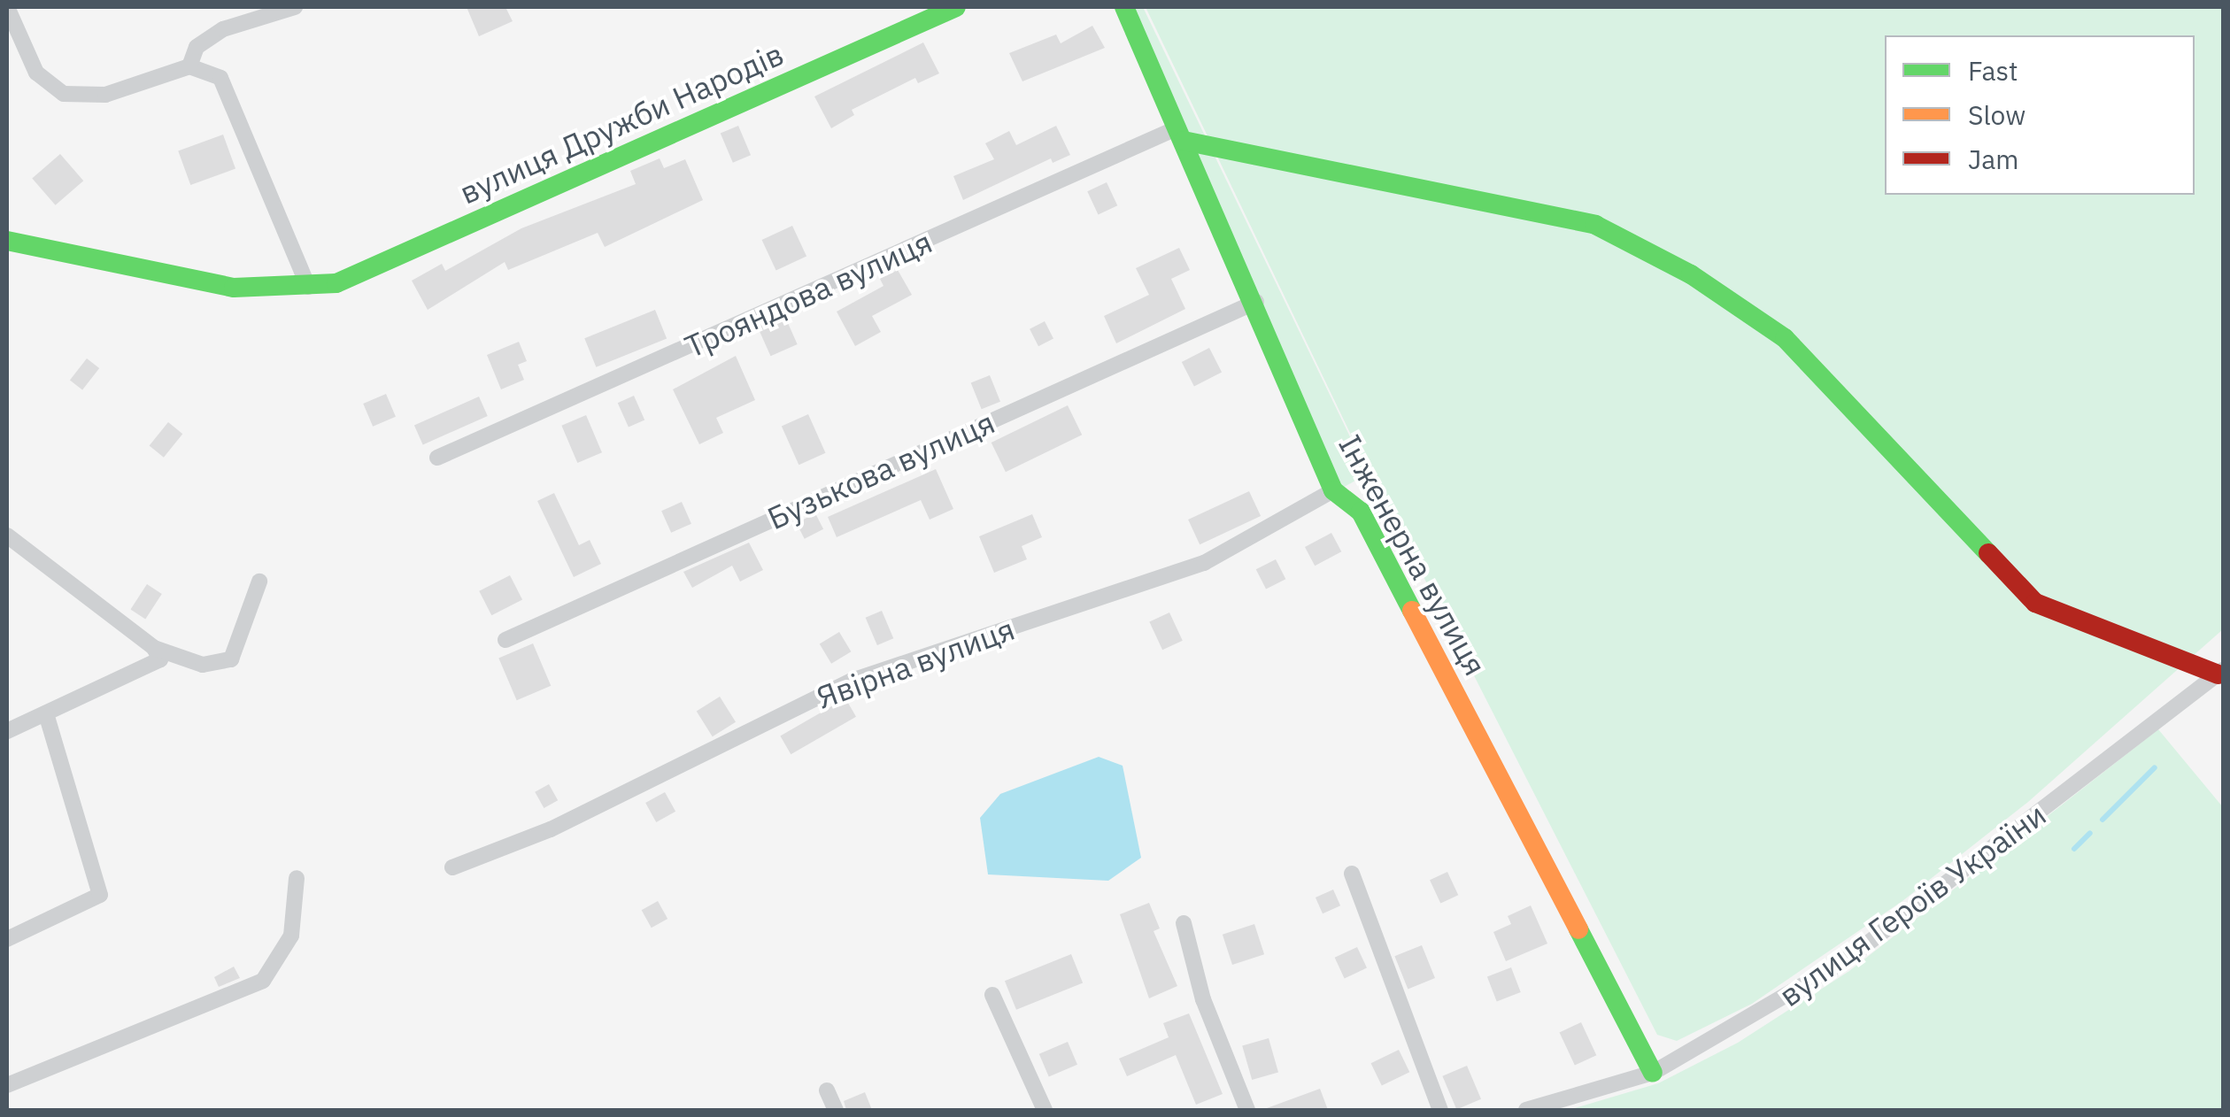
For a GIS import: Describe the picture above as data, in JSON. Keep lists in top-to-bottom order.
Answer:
{
  "streets": {
    "street": [
      "вулиця Дружби Народів",
      "Трояндова вулиця",
      "Бузькова вулиця",
      "Інженерна вулиця",
      "Явірна вулиця",
      "вулиця Героїв України"
    ]
  },
  "crossings": [
    ["Трояндова вулиця", "Інженерна вулиця"],
    ["Бузькова вулиця", "Інженерна вулиця"],
    ["Інженерна вулиця", "Явірна вулиця"],
    ["Інженерна вулиця", "вулиця Героїв України"]
  ],
  "legend": ["Fast", "Slow", "Jam"]
}
